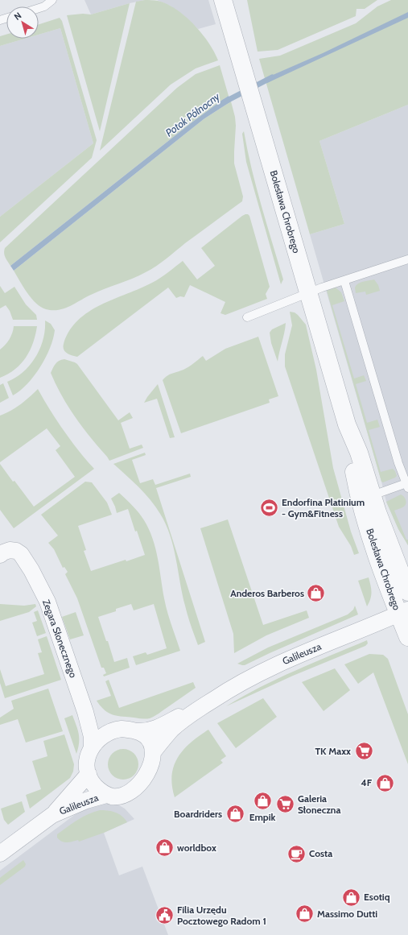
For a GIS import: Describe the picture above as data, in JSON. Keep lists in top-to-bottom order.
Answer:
{
  "streets": {
    "street": ["Bolesława Chrobrego", "Zegara Słonecznego", "Galileusza"]
  },
  "crossings": [
    ["Bolesława Chrobrego", "Galileusza"],
    ["Zegara Słonecznego", "Galileusza"]
  ],
  "water": ["Potok Północny"],
  "places": {
    "sports": ["Endorfina Platinium - Gym&Fitness"],
    "shop": [
      "Anderos Barberos",
      "4F",
      "Empik",
      "Boardriders",
      "worldbox",
      "Esotiq",
      "Massimo Dutti"
    ],
    "supermarket": ["TK Maxx", "Galeria Słoneczna"],
    "cafe": ["Costa"],
    "public building": ["Filia Urzędu Pocztowego Radom 1"]
  },
  "north": "top left"
}
